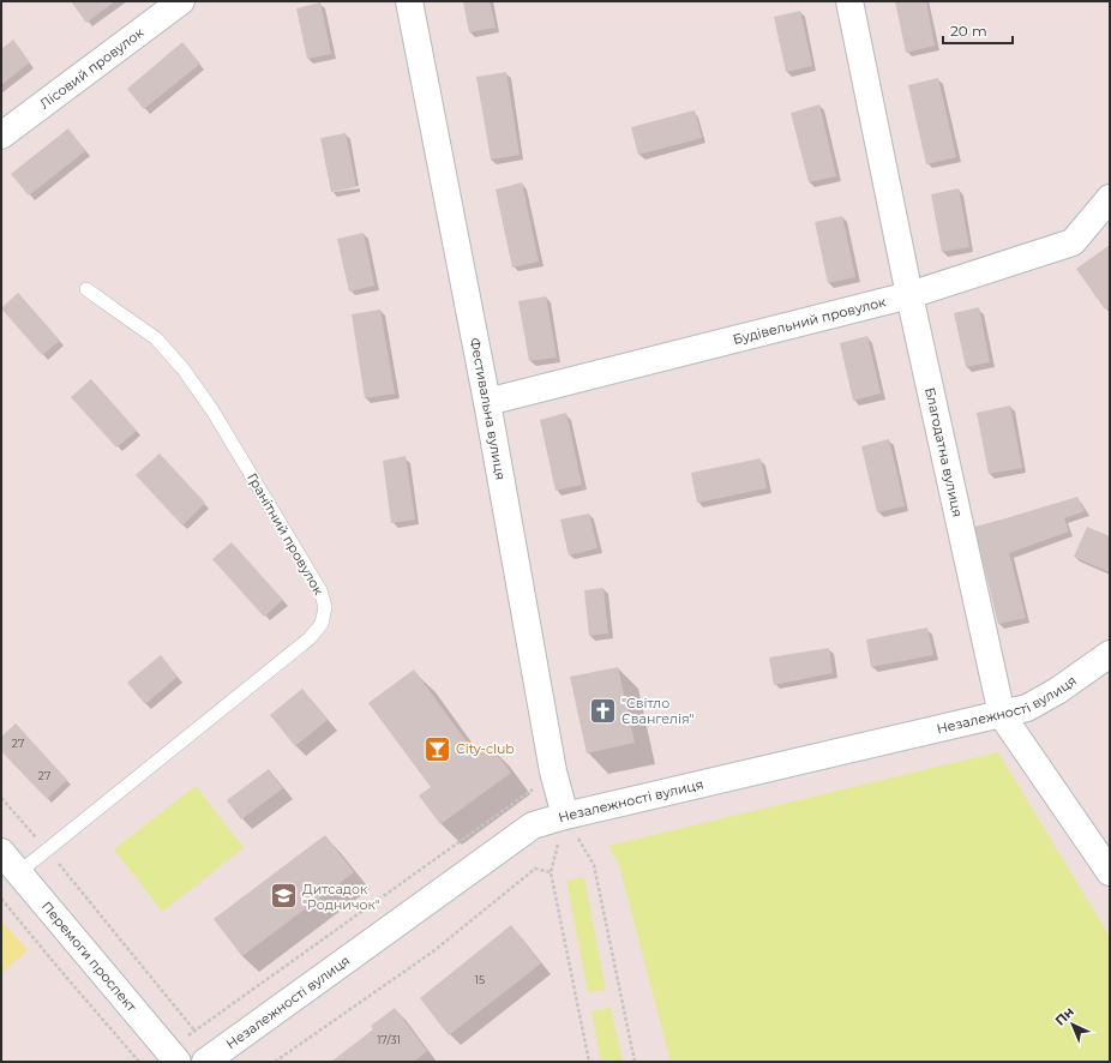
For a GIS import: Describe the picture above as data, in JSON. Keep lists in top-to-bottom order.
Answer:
{
  "streets": {
    "street": [
      "Лісовий провулок",
      "Будівельний провулок",
      "Фестивальна вулиця",
      "Благодатна вулиця",
      "Незалежності вулиця",
      "Перемоги проспект"
    ],
    "lane": ["Гранітний провулок"]
  },
  "crossings": [
    ["Будівельний провулок", "Фестивальна вулиця"],
    ["Будівельний провулок", "Благодатна вулиця"],
    ["Фестивальна вулиця", "Незалежності вулиця"],
    ["Благодатна вулиця", "Незалежності вулиця"],
    ["Гранітний провулок", "Перемоги проспект"]
  ],
  "places": {
    "church": ["\"Світло Євангелія\""],
    "bar": ["City-club"],
    "school or university": ["Дитсадок \"Родничок\""]
  },
  "house_numbers": [
    "27",
    "27",
    "15",
    "17/31"
  ],
  "scale_bar": "20 m",
  "north": "top left"
}
